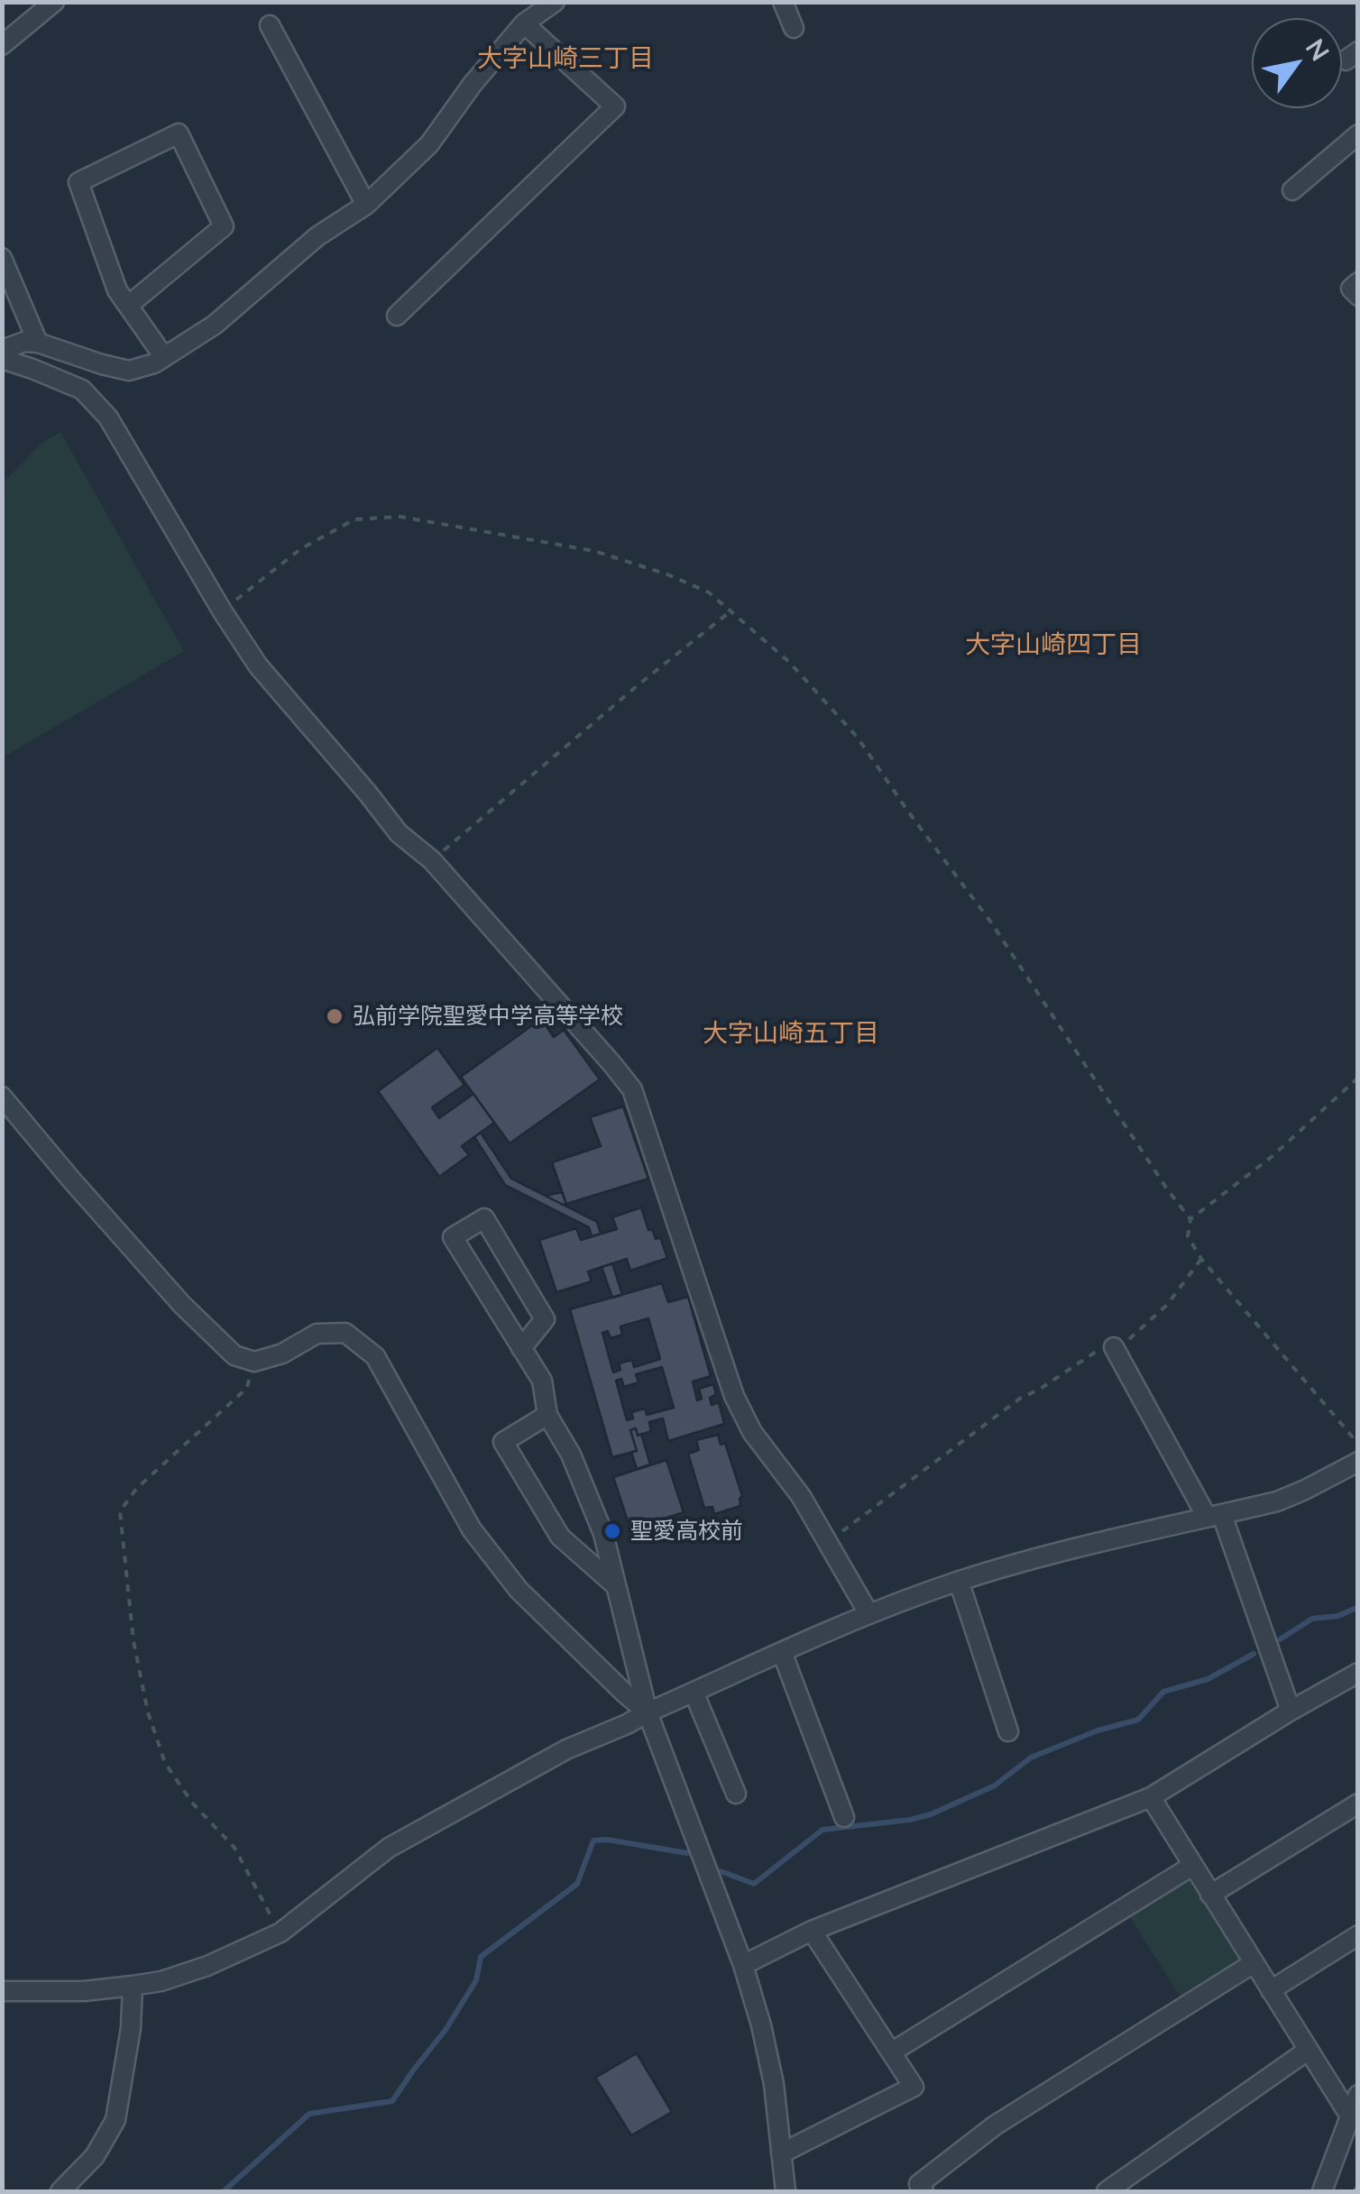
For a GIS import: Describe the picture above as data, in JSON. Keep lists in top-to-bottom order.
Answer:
{
  "districts": ["大字山崎三丁目", "大字山崎四丁目", "大字山崎五丁目"],
  "places": ["弘前学院聖愛中学高等学校", "聖愛高校前"],
  "north": "top right"
}
